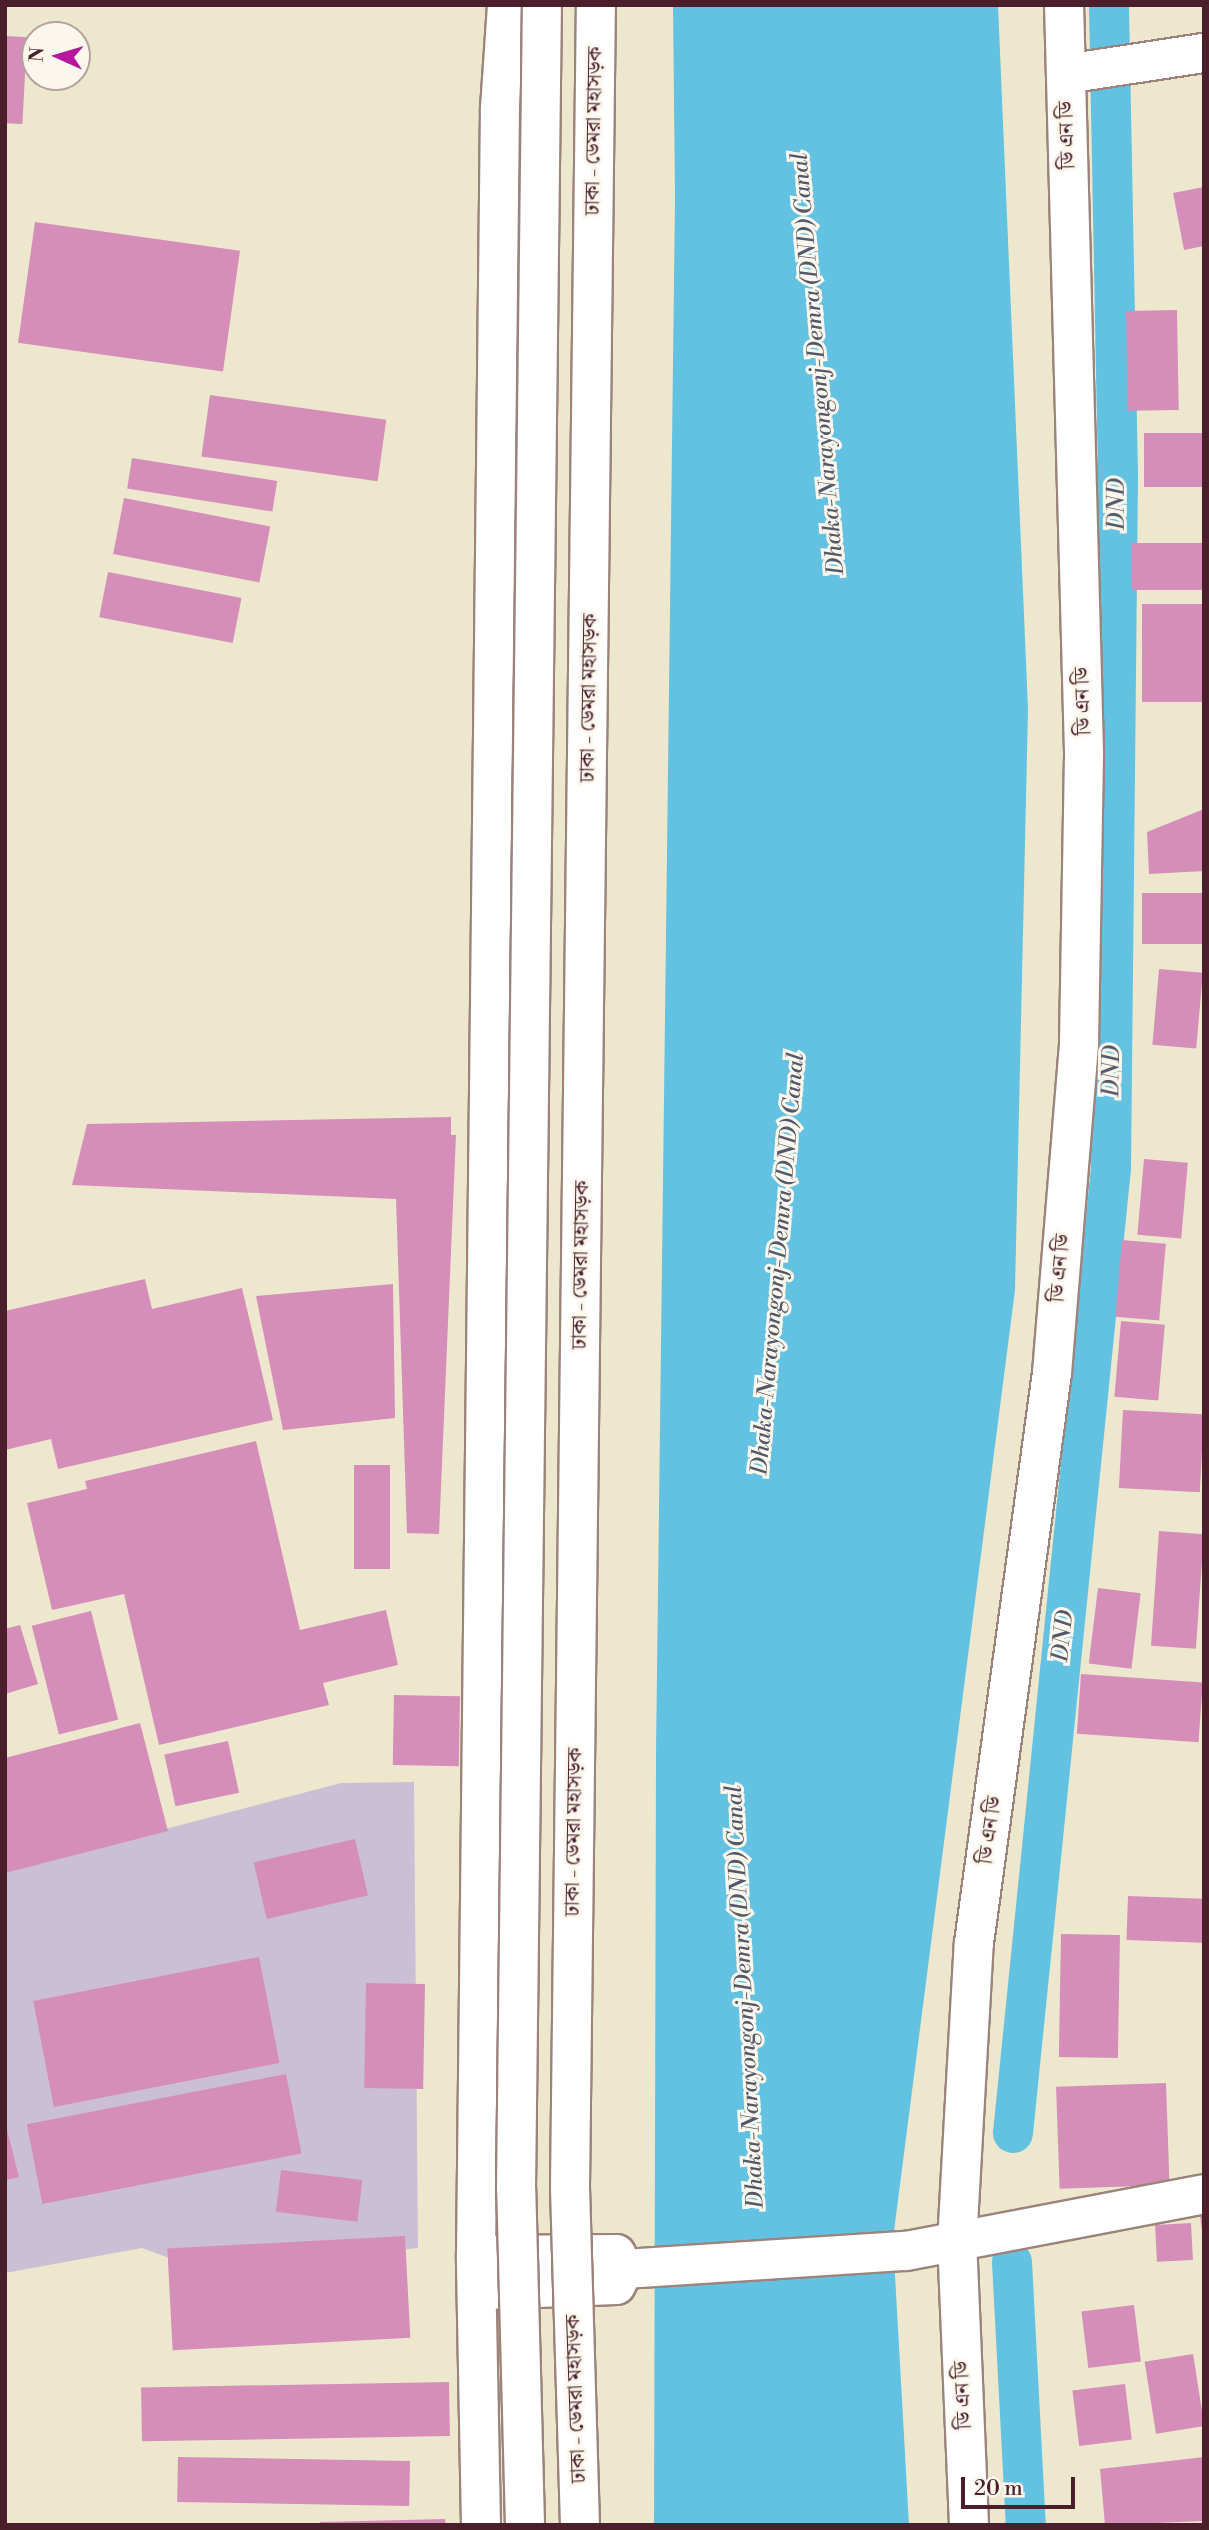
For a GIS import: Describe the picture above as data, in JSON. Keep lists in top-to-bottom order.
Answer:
{
  "streets": {
    "street": ["ঢাকা - ডেমরা মহাসড়ক", "ডি এন ডি"]
  },
  "water": ["Dhaka-Narayongonj-Demra (DND) Canal", "DND"],
  "scale_bar": "20 m",
  "north": "left"
}
